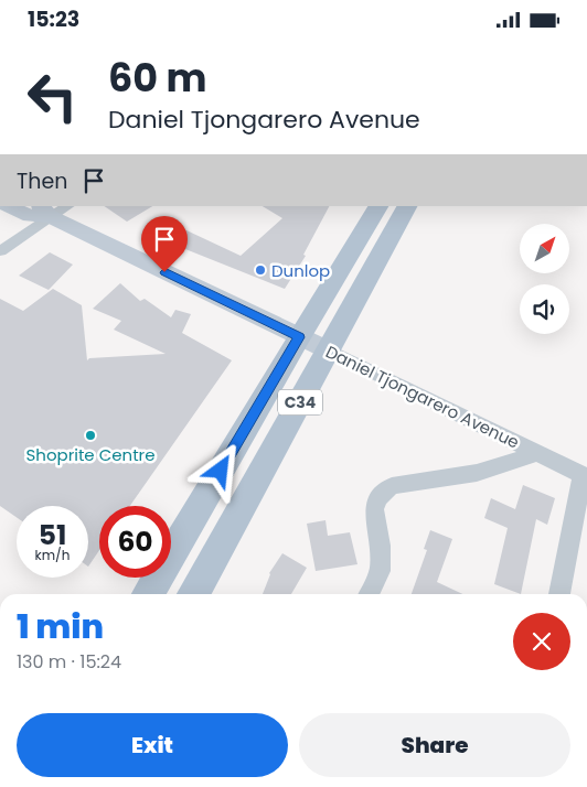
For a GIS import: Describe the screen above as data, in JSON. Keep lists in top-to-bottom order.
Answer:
{
  "streets": {
    "main road": ["C34"],
    "street": ["Daniel Tjongarero Avenue"]
  },
  "crossings": [
    ["Daniel Tjongarero Avenue", "C34"]
  ],
  "places": ["Dunlop", "Shoprite Centre"],
  "north": "top right",
  "page": {
    "status": "15:23",
    "turn": ["60 m", "Daniel Tjongarero Avenue"],
    "then": "Then",
    "speed": "51 km/h",
    "limit": "60",
    "heading": ["1 min", "130 m · 15:24"],
    "buttons": ["Exit", "Share"]
  }
}
